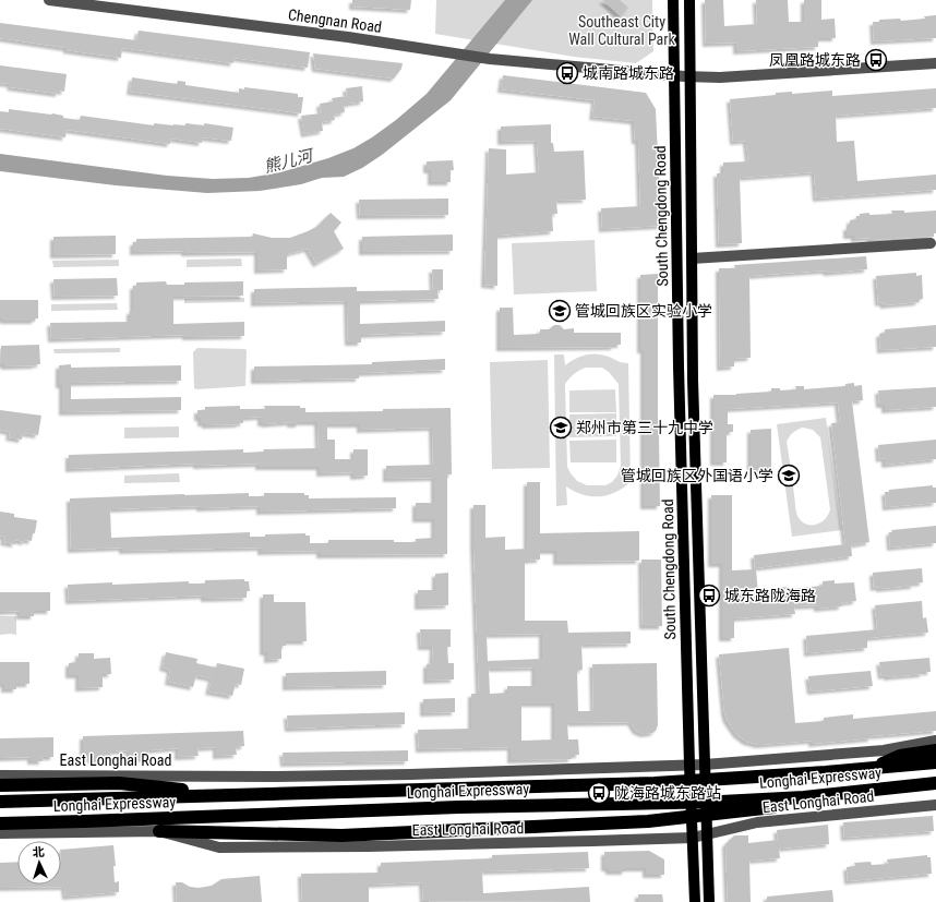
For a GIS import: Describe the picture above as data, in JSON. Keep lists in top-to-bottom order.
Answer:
{
  "streets": {
    "highway": ["Longhai Expressway"],
    "main road": ["South Chengdong Road"],
    "street": ["Chengnan Road", "East Longhai Road"]
  },
  "crossings": [
    ["Chengnan Road", "South Chengdong Road"],
    ["South Chengdong Road", "East Longhai Road"]
  ],
  "water": ["熊儿河"],
  "parks": ["Southeast City Wall Cultural Park"],
  "places": {
    "bus stop": [
      "凤凰路城东路",
      "城南路城东路",
      "城东路陇海路",
      "陇海路城东路站"
    ],
    "school or university": ["管城回族区实验小学", "郑州市第三十九中学", "管城回族区外国语小学"]
  },
  "north": "top"
}
